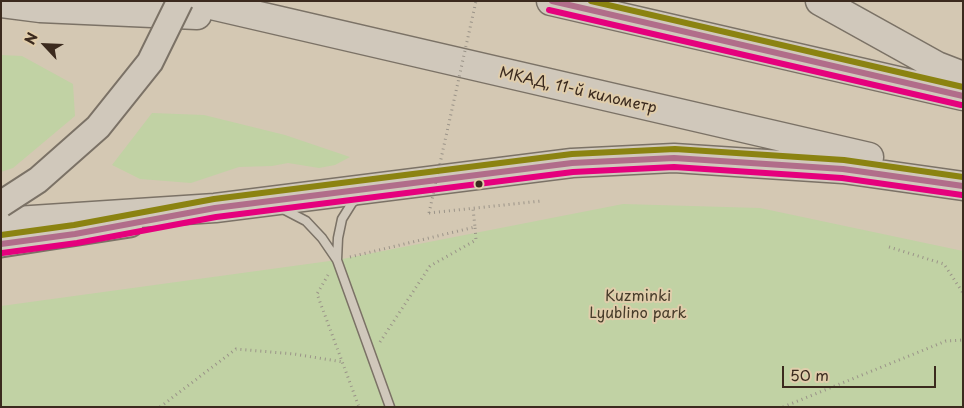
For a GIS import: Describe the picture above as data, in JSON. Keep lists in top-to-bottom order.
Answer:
{
  "streets": {
    "highway": ["МКАД, 11-й километр"]
  },
  "parks": ["Kuzminki Lyublino park"],
  "scale_bar": "50 m",
  "north": "top left"
}
